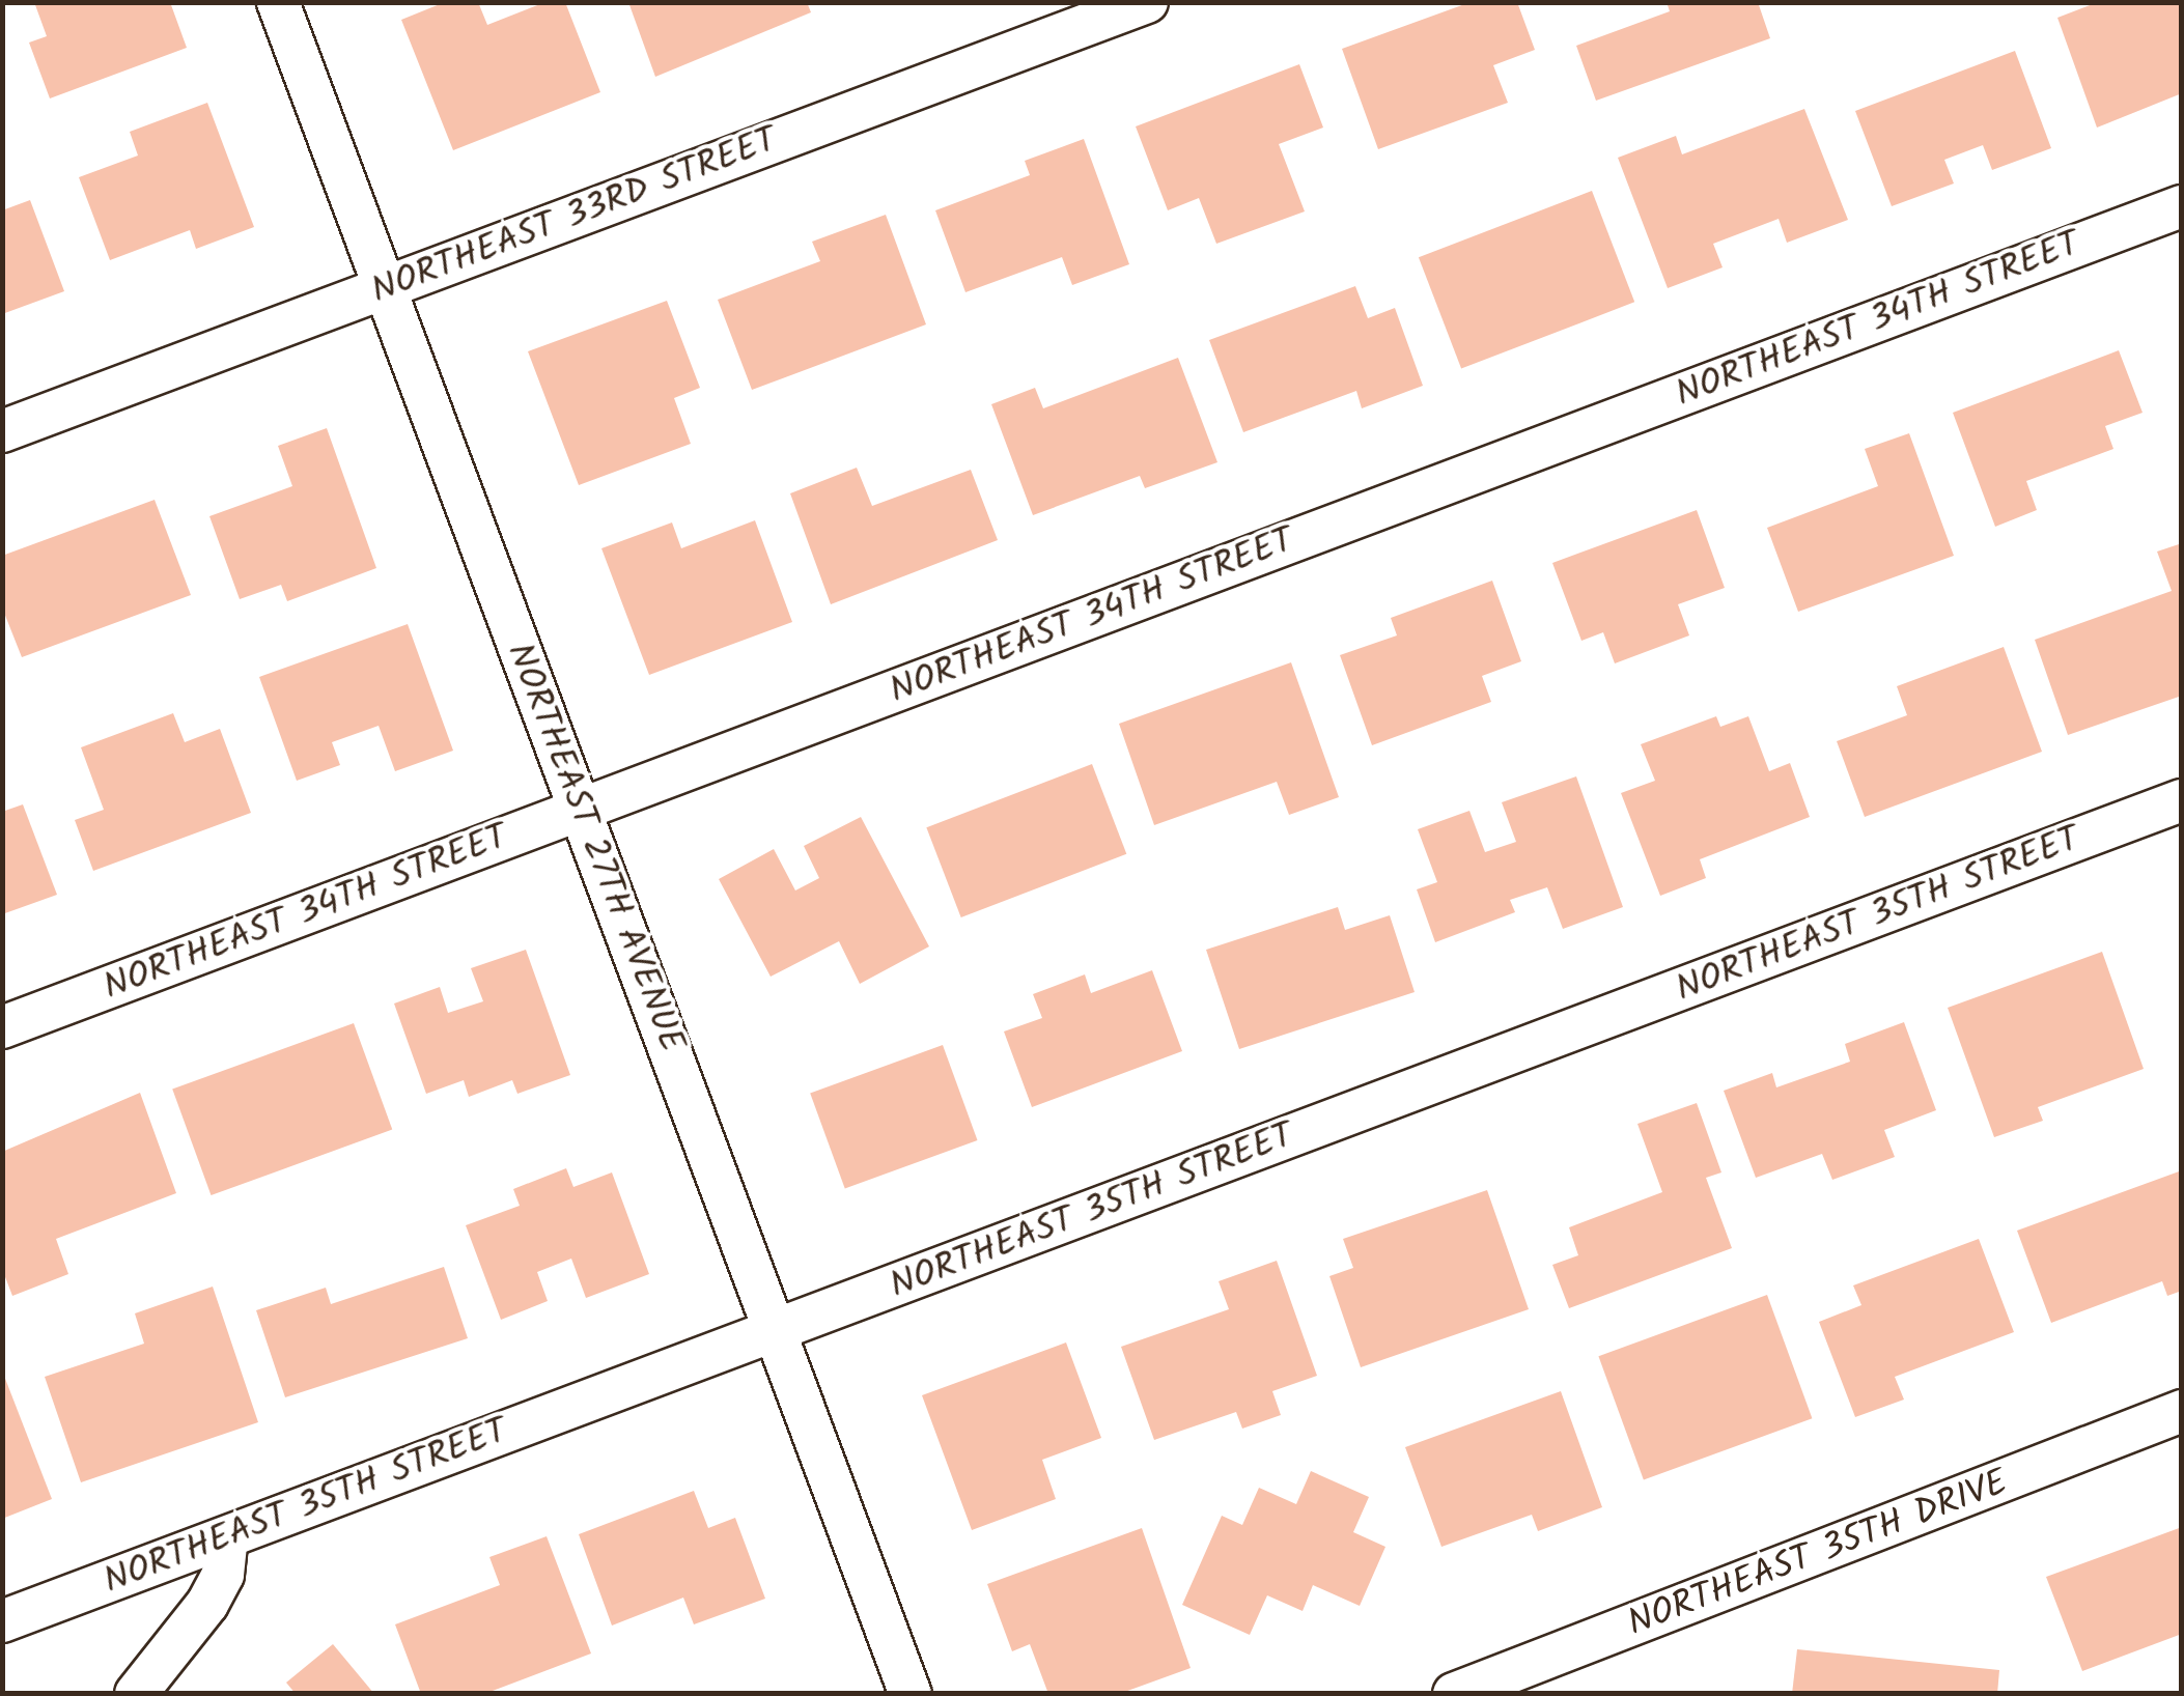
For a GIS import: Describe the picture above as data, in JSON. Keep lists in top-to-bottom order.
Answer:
{
  "streets": {
    "street": [
      "NORTHEAST 33RD STREET",
      "NORTHEAST 34TH STREET",
      "NORTHEAST 27TH AVENUE",
      "NORTHEAST 35TH STREET",
      "NORTHEAST 35TH DRIVE"
    ]
  },
  "crossings": [
    ["NORTHEAST 33RD STREET", "NORTHEAST 27TH AVENUE"],
    ["NORTHEAST 34TH STREET", "NORTHEAST 27TH AVENUE"],
    ["NORTHEAST 27TH AVENUE", "NORTHEAST 35TH STREET"]
  ]
}
